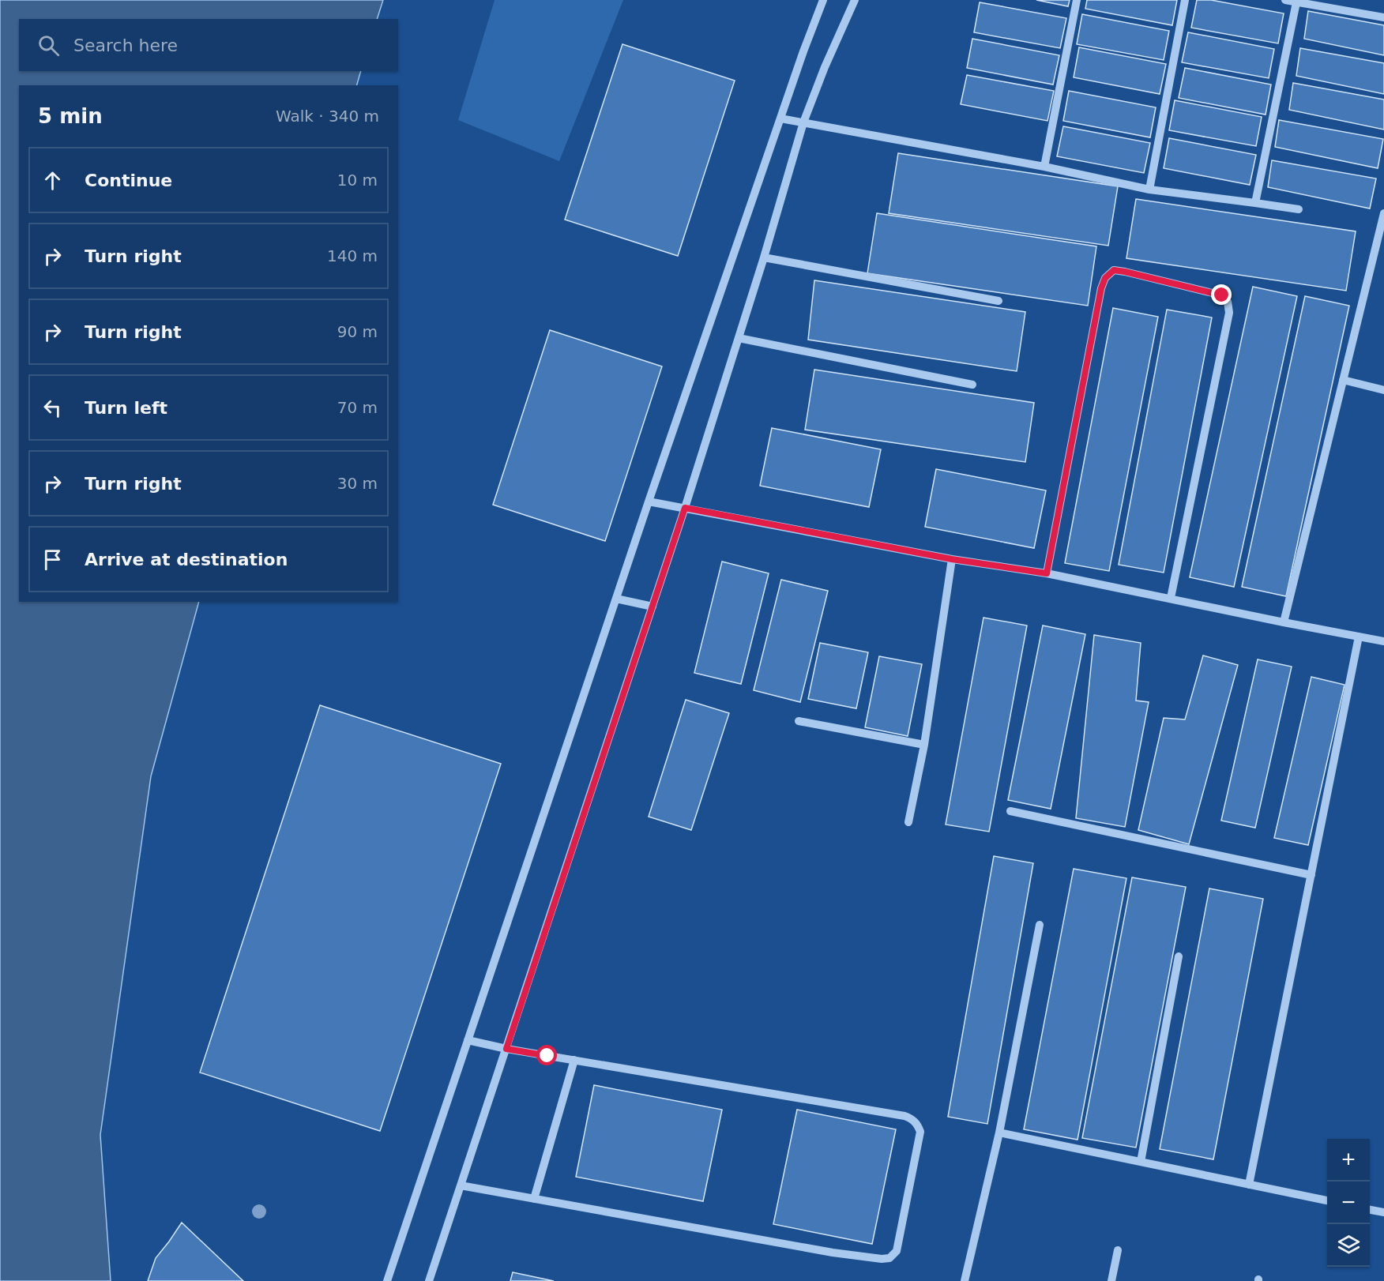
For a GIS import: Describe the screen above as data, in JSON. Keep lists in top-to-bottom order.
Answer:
{
  "page": {
    "search": "Search here",
    "heading": ["5 min", "Walk · 340 m"],
    "list": [
      ["Continue", "10 m"],
      ["Turn right", "140 m"],
      ["Turn right", "90 m"],
      ["Turn left", "70 m"],
      ["Turn right", "30 m"],
      "Arrive at destination"
    ],
    "map_buttons": ["+", "−"]
  }
}
